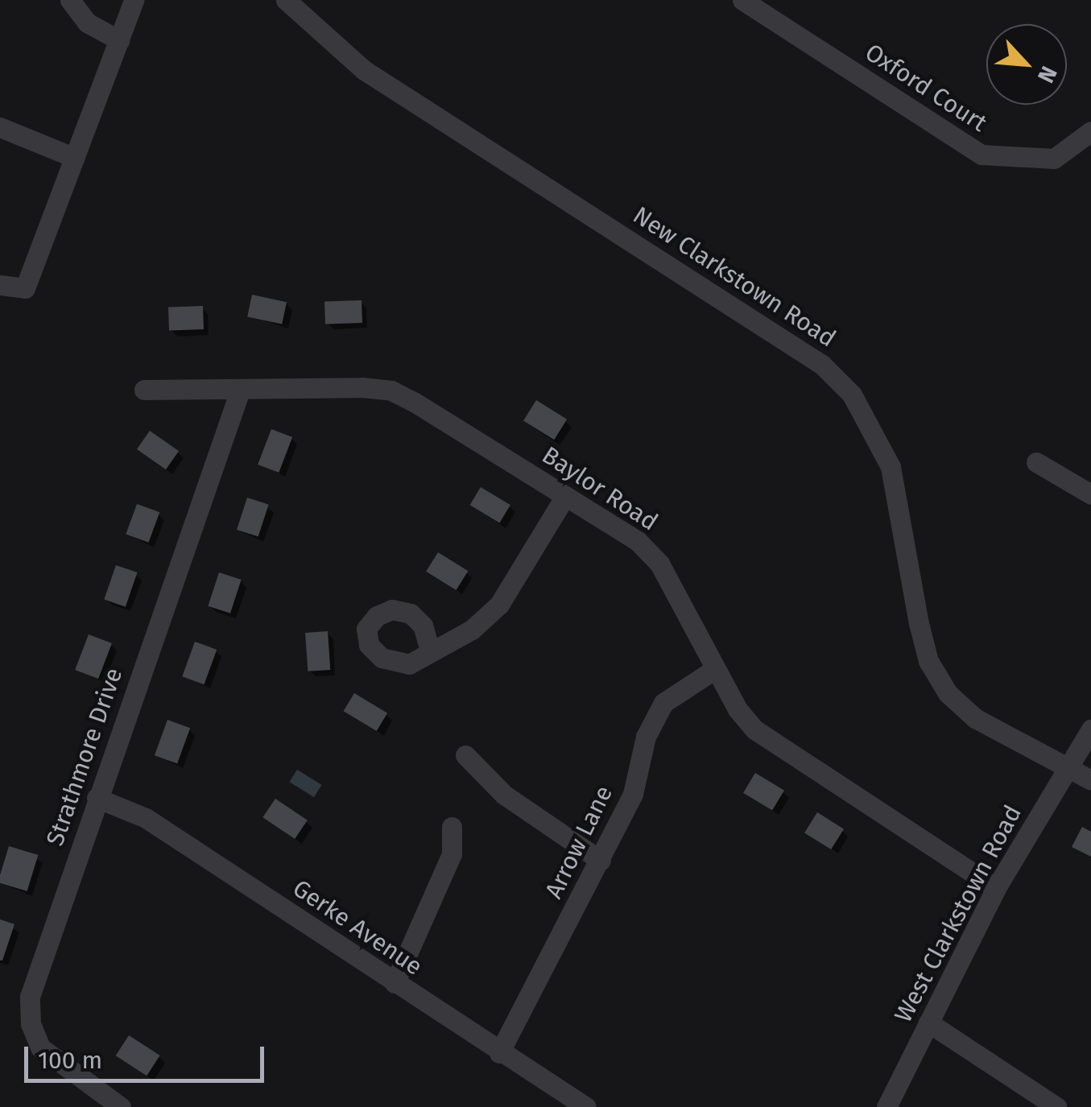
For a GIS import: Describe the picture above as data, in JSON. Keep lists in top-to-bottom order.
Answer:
{
  "streets": {
    "street": [
      "Oxford Court",
      "New Clarkstown Road",
      "Baylor Road",
      "Strathmore Drive",
      "Arrow Lane",
      "West Clarkstown Road",
      "Gerke Avenue"
    ]
  },
  "crossings": [
    ["New Clarkstown Road", "West Clarkstown Road"],
    ["Baylor Road", "Strathmore Drive"],
    ["Baylor Road", "Arrow Lane"],
    ["Baylor Road", "West Clarkstown Road"],
    ["Strathmore Drive", "Gerke Avenue"],
    ["Arrow Lane", "Gerke Avenue"]
  ],
  "scale_bar": "100 m",
  "north": "bottom right"
}
